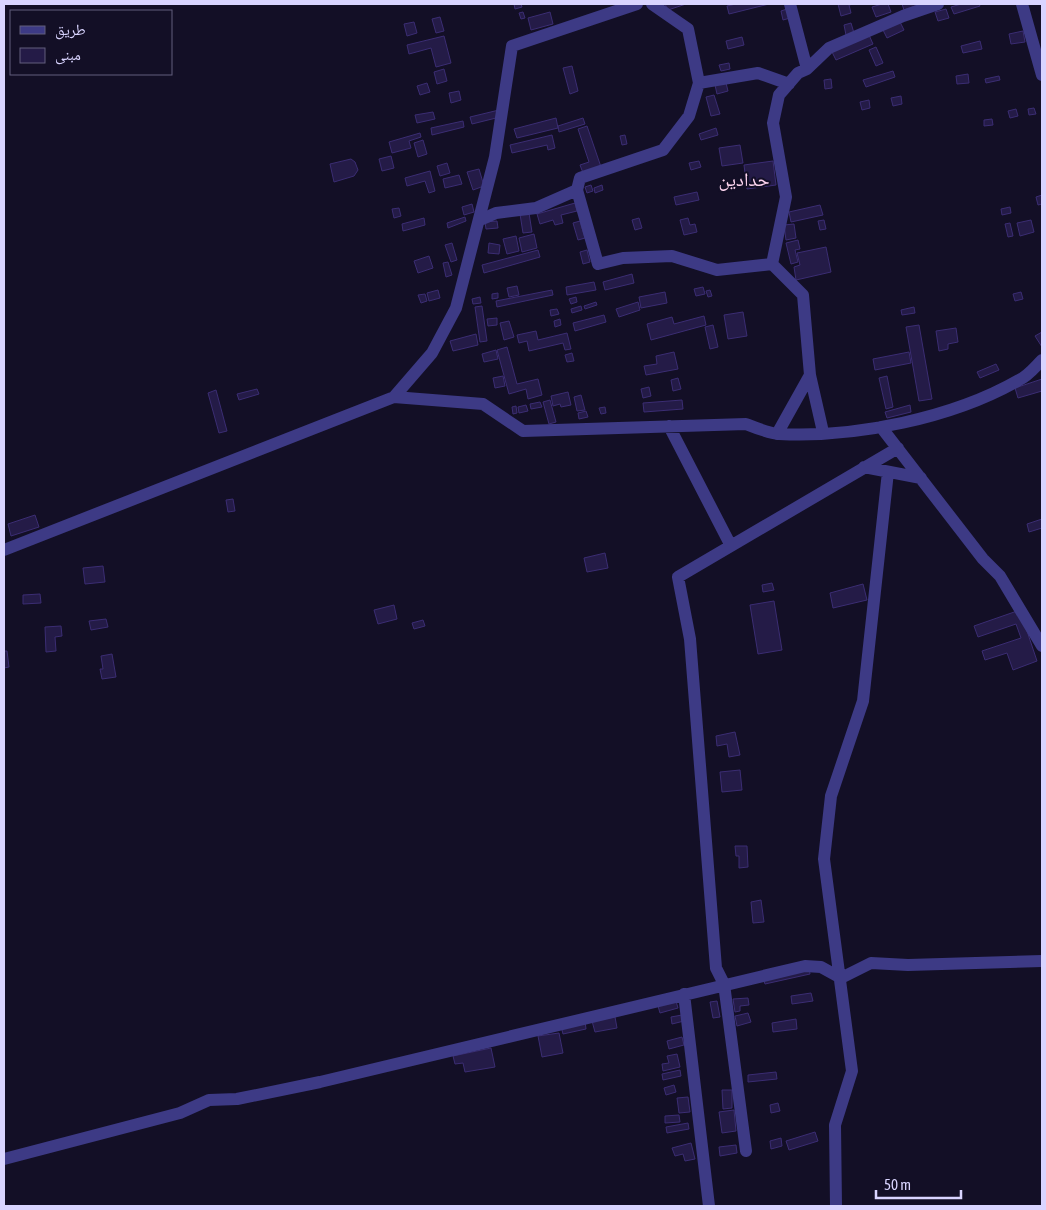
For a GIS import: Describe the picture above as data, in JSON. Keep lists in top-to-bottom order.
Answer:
{
  "districts": ["حدادين"],
  "legend": ["طريق", "مبنى"],
  "scale_bar": "50 m"
}
